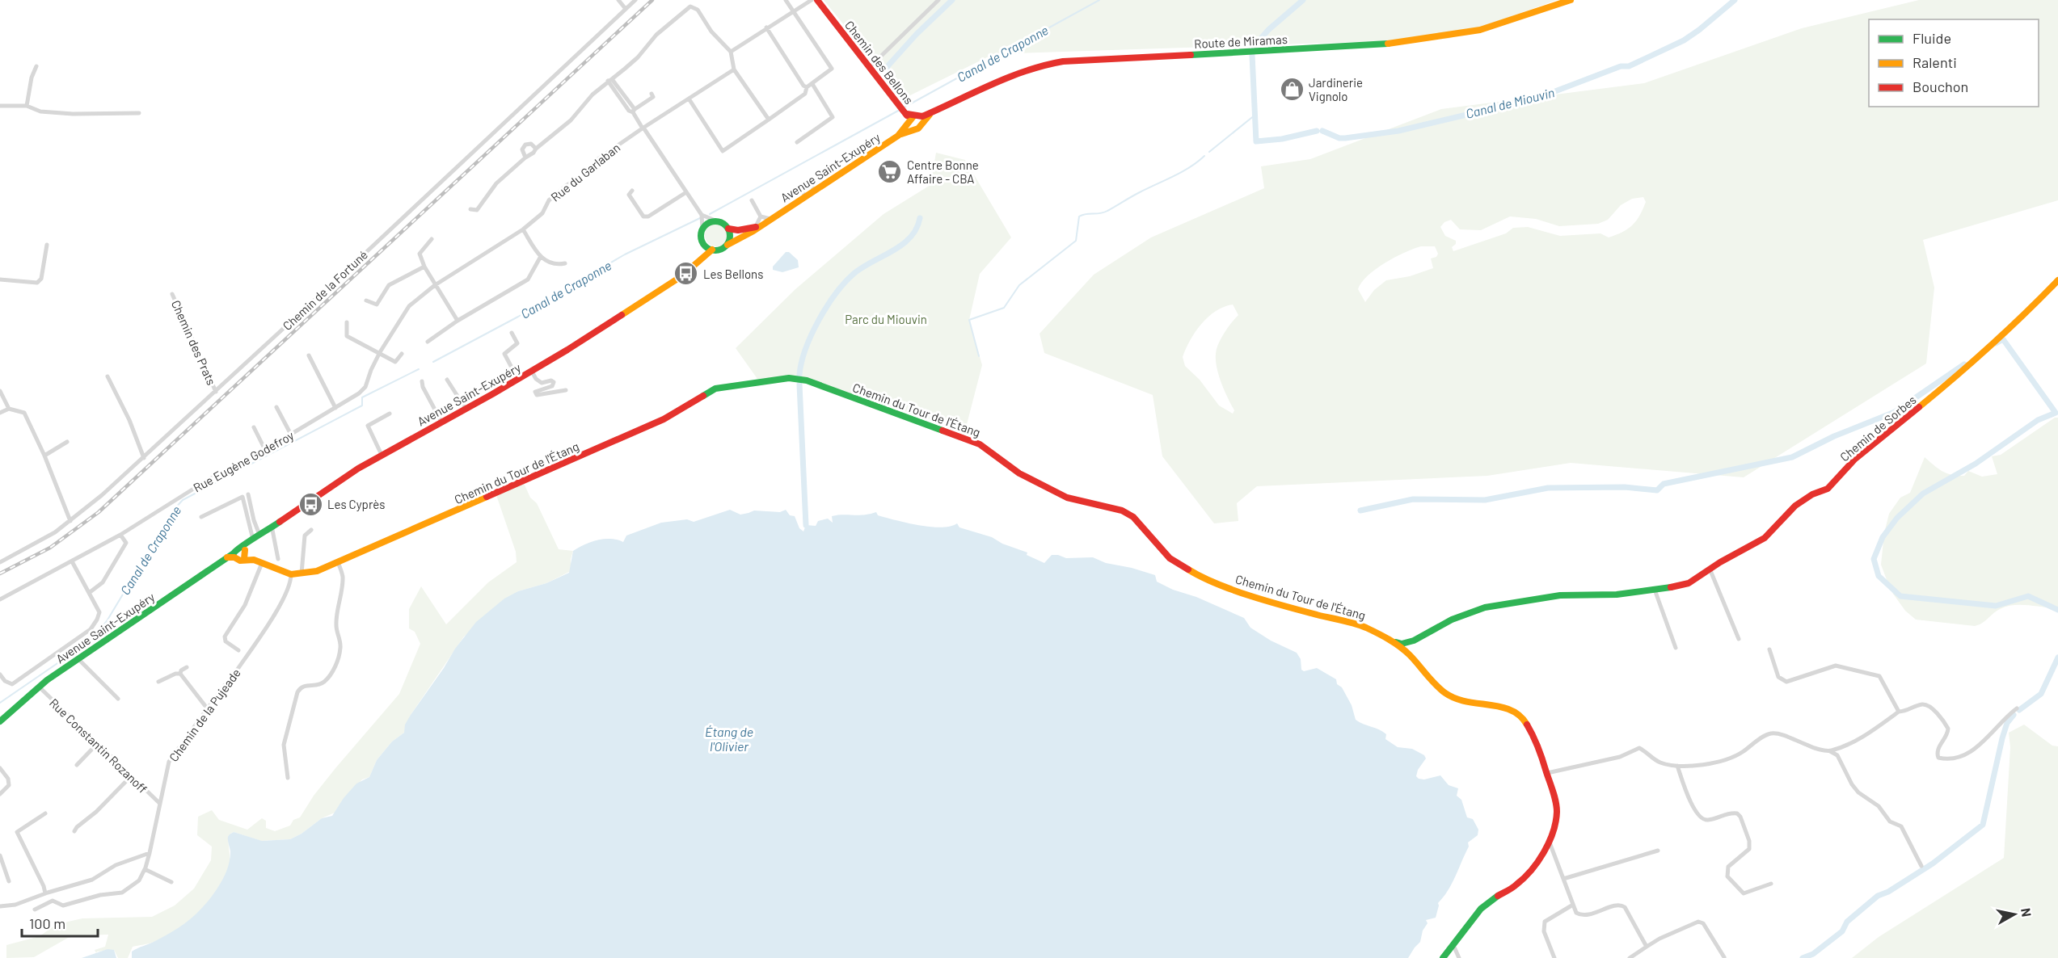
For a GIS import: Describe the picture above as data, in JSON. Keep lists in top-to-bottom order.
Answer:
{
  "streets": {
    "street": [
      "Route de Miramas",
      "Chemin des Bellons",
      "Avenue Saint-Exupéry",
      "Rue du Garlaban",
      "Chemin de la Fortuné",
      "Chemin des Prats",
      "Chemin du Tour de l'Étang",
      "Chemin de Sorbes",
      "Rue Eugène Godefroy",
      "Chemin de la Pujeade",
      "Rue Constantin Rozanoff"
    ]
  },
  "crossings": [
    ["Route de Miramas", "Chemin des Bellons"],
    ["Route de Miramas", "Avenue Saint-Exupéry"],
    ["Chemin des Bellons", "Avenue Saint-Exupéry"],
    ["Avenue Saint-Exupéry", "Chemin du Tour de l'Étang"],
    ["Avenue Saint-Exupéry", "Rue Constantin Rozanoff"],
    ["Rue du Garlaban", "Rue Eugène Godefroy"],
    ["Chemin de la Fortuné", "Chemin des Prats"],
    ["Chemin du Tour de l'Étang", "Chemin de Sorbes"],
    ["Chemin du Tour de l'Étang", "Chemin de la Pujeade"],
    ["Chemin de la Pujeade", "Rue Constantin Rozanoff"]
  ],
  "water": ["Canal de Craponne", "Canal de Miouvin", "Étang de l'Olivier"],
  "parks": ["Parc du Miouvin"],
  "places": {
    "shop": ["Jardinerie Vignolo"],
    "supermarket": ["Centre Bonne Affaire - CBA"],
    "bus stop": ["Les Bellons", "Les Cyprès"]
  },
  "legend": ["Fluide", "Ralenti", "Bouchon"],
  "scale_bar": "100 m",
  "north": "right"
}
